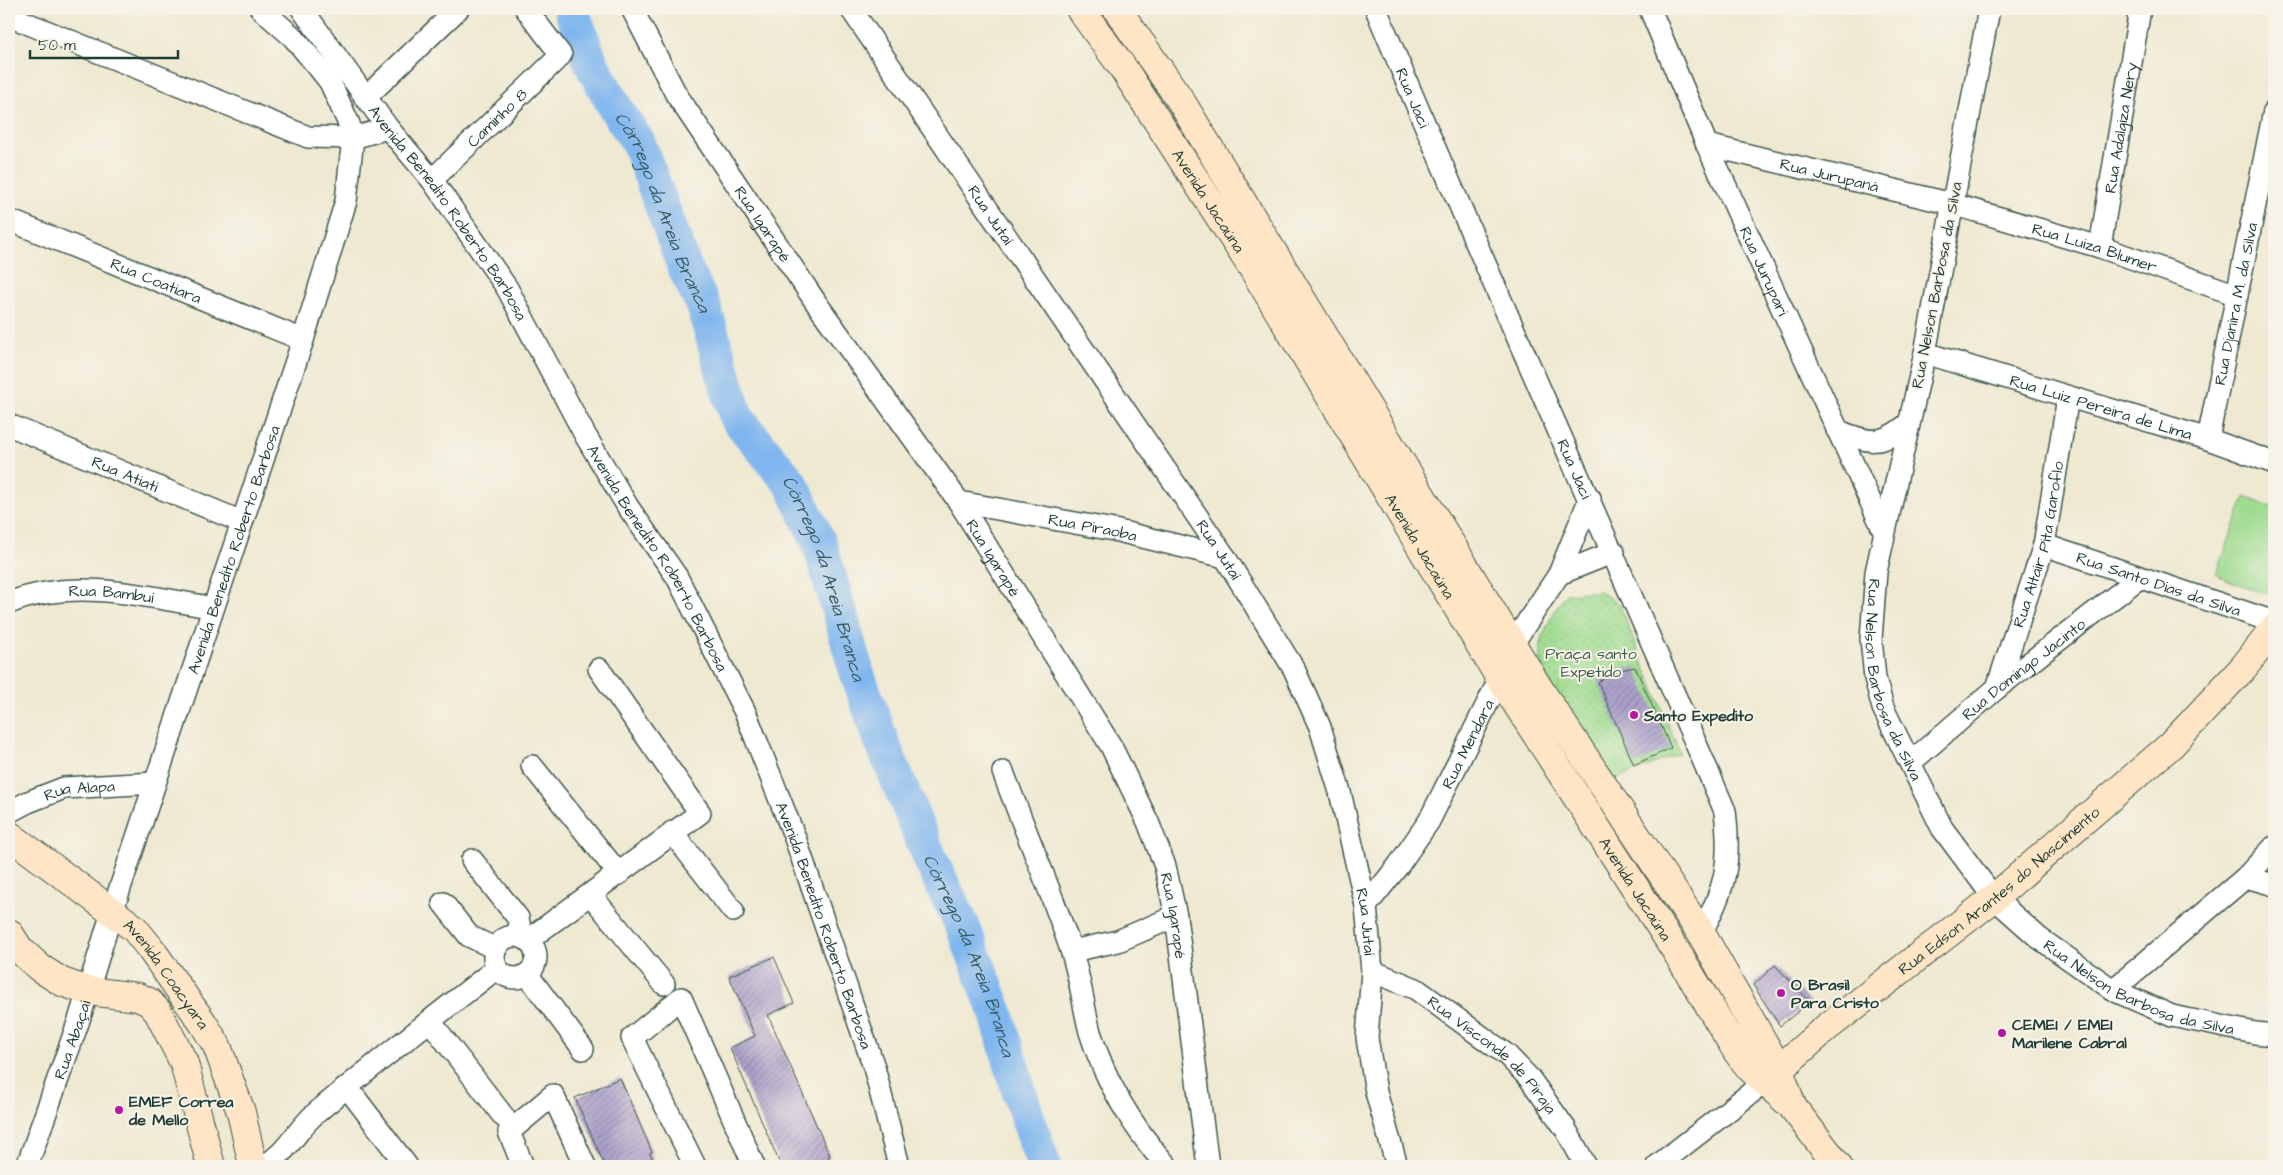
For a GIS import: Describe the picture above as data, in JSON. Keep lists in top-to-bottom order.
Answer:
{
  "streets": {
    "street": [
      "Rua Jaci",
      "Caminho 8",
      "Rua Adalgiza Nery",
      "Rua Jurupaná",
      "Avenida Jacaúna",
      "Avenida Benedito Roberto Barbosa",
      "Rua Jutaí",
      "Rua Igarapé",
      "Rua Luiza Blumer",
      "Rua Jurupari",
      "Rua Coatiara",
      "Rua Nelson Barbosa da Silva",
      "Rua Djanira M. da Silva",
      "Rua Luiz Pereira de Lima",
      "Rua Atiati",
      "Rua Piraoba",
      "Rua Altair Pita Garoflo",
      "Rua Santo Dias da Silva",
      "Rua Bambuí",
      "Rua Domingo Jacinto",
      "Rua Mendara",
      "Rua Alapa",
      "Rua Edson Arantes do Nascimento",
      "Avenida Coacyara",
      "Rua Abaçai",
      "Rua Visconde de Piraja"
    ]
  },
  "crossings": [
    ["Rua Jaci", "Avenida Jacaúna"],
    ["Rua Jaci", "Rua Mendara"],
    ["Caminho 8", "Avenida Benedito Roberto Barbosa"],
    ["Rua Adalgiza Nery", "Rua Luiza Blumer"],
    ["Rua Jurupaná", "Rua Luiza Blumer"],
    ["Rua Jurupaná", "Rua Jurupari"],
    ["Rua Jurupaná", "Rua Nelson Barbosa da Silva"],
    ["Avenida Jacaúna", "Rua Mendara"],
    ["Avenida Jacaúna", "Rua Edson Arantes do Nascimento"],
    ["Avenida Benedito Roberto Barbosa", "Rua Coatiara"],
    ["Avenida Benedito Roberto Barbosa", "Rua Atiati"],
    ["Avenida Benedito Roberto Barbosa", "Rua Bambuí"],
    ["Avenida Benedito Roberto Barbosa", "Rua Alapa"],
    ["Avenida Benedito Roberto Barbosa", "Avenida Coacyara"],
    ["Avenida Benedito Roberto Barbosa", "Rua Abaçai"],
    ["Rua Jutaí", "Rua Piraoba"],
    ["Rua Jutaí", "Rua Mendara"],
    ["Rua Jutaí", "Rua Visconde de Piraja"],
    ["Rua Igarapé", "Rua Piraoba"],
    ["Rua Luiza Blumer", "Rua Nelson Barbosa da Silva"],
    ["Rua Luiza Blumer", "Rua Djanira M. da Silva"],
    ["Rua Jurupari", "Rua Nelson Barbosa da Silva"],
    ["Rua Nelson Barbosa da Silva", "Rua Luiz Pereira de Lima"],
    ["Rua Nelson Barbosa da Silva", "Rua Domingo Jacinto"],
    ["Rua Nelson Barbosa da Silva", "Rua Edson Arantes do Nascimento"],
    ["Rua Djanira M. da Silva", "Rua Luiz Pereira de Lima"],
    ["Rua Luiz Pereira de Lima", "Rua Altair Pita Garoflo"],
    ["Rua Altair Pita Garoflo", "Rua Santo Dias da Silva"],
    ["Rua Altair Pita Garoflo", "Rua Domingo Jacinto"],
    ["Rua Santo Dias da Silva", "Rua Domingo Jacinto"],
    ["Avenida Coacyara", "Rua Abaçai"]
  ],
  "water": ["Córrego da Areia Branca"],
  "parks": ["Praça santo Expetido"],
  "places": [
    "Santo Expedito",
    "O Brasil Para Cristo",
    "CEMEI / EMEI Marilene Cabral",
    "EMEF Correa de Mello"
  ],
  "scale_bar": "50 m"
}
